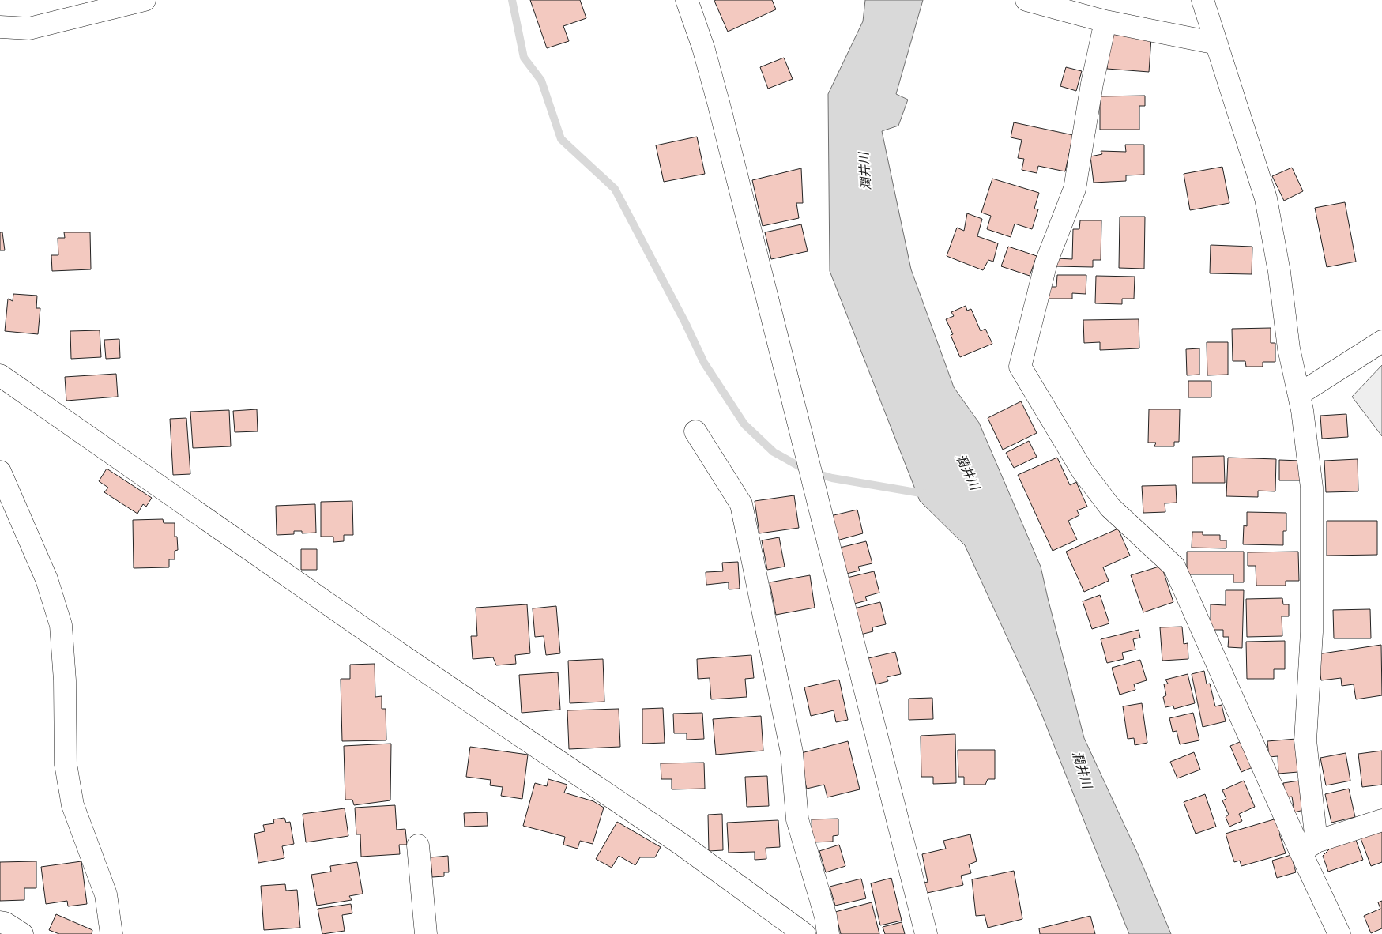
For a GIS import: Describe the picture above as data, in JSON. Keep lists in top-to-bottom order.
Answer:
{
  "water": ["潤井川"]
}
